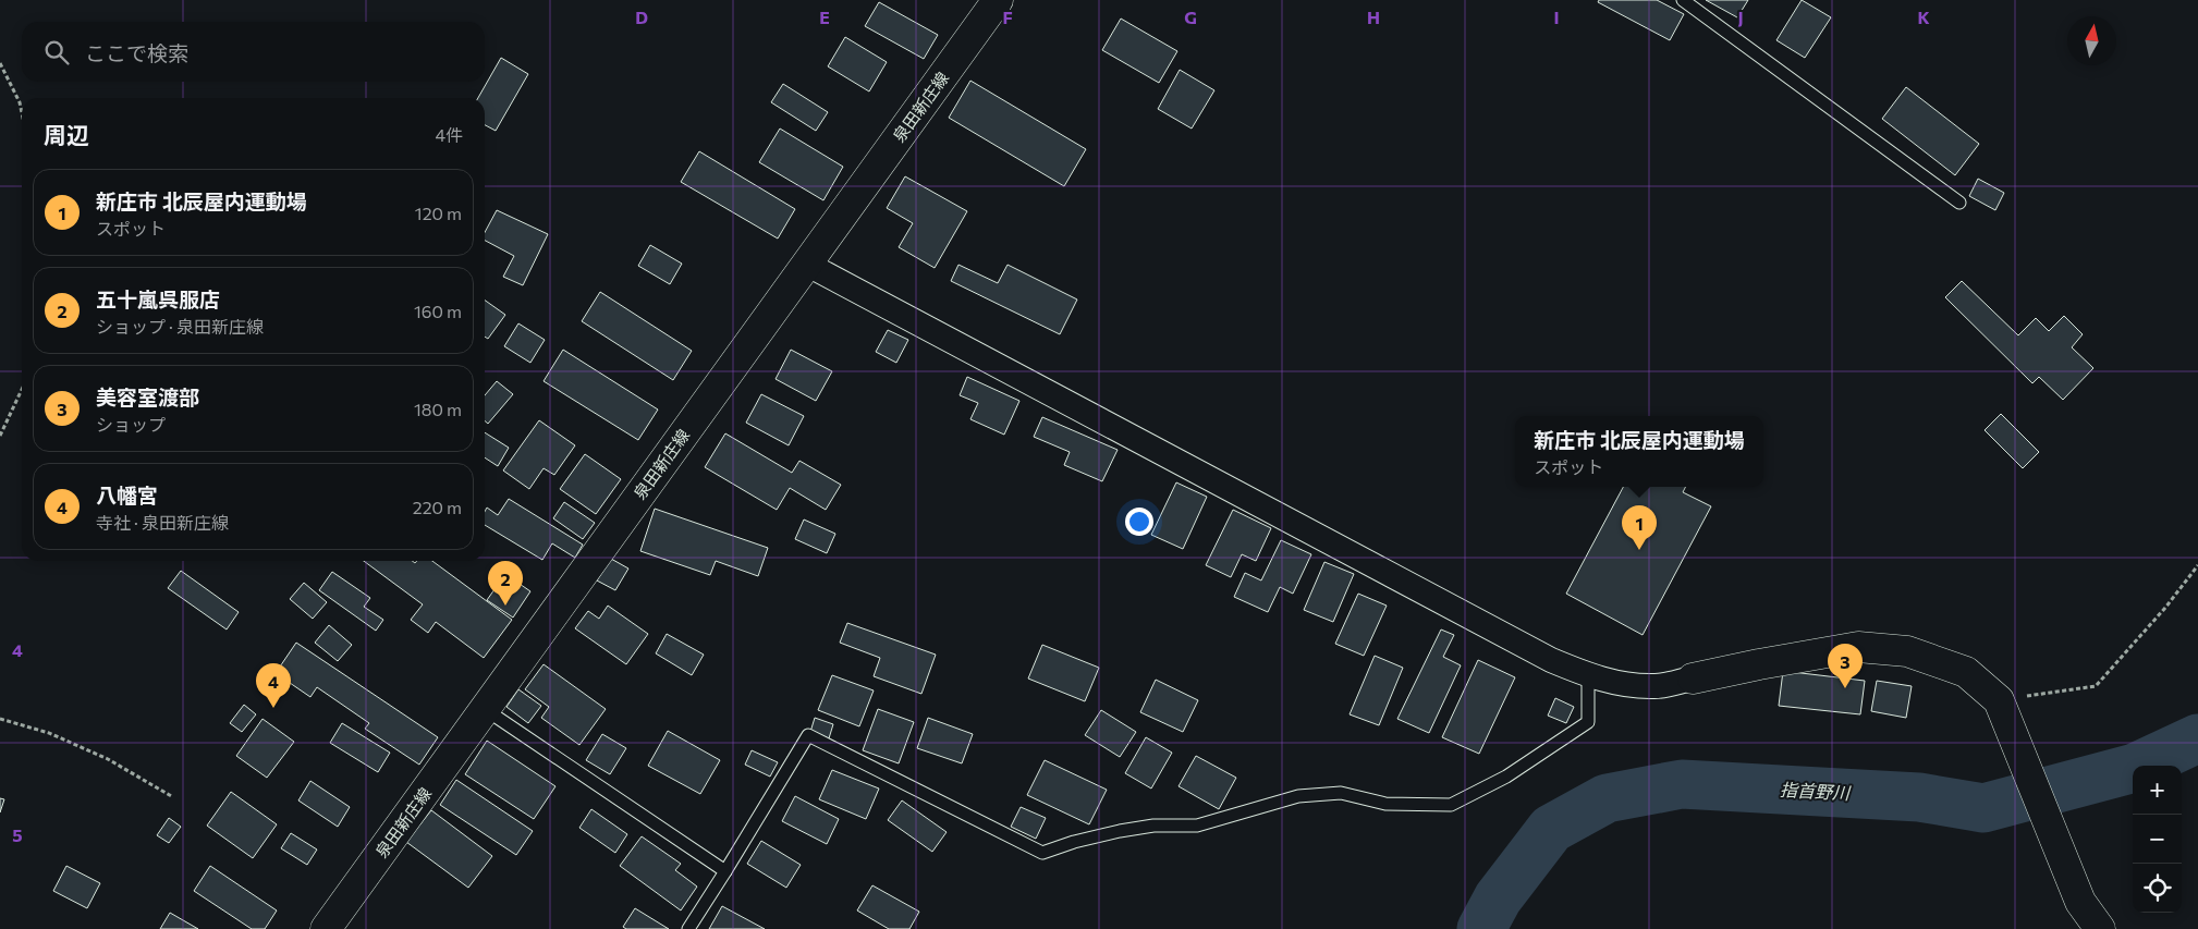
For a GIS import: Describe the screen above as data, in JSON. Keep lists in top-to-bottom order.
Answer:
{
  "streets": {
    "main road": ["泉田新庄線"]
  },
  "water": ["指首野川"],
  "north": "top",
  "page": {
    "search": "ここで検索",
    "heading": ["周辺", "4件"],
    "list": [
      {
        "mark": "1",
        "name": "新庄市 北辰屋内運動場",
        "note": "スポット",
        "value": "120 m"
      },
      {
        "mark": "2",
        "name": "五十嵐呉服店",
        "note": "ショップ · 泉田新庄線",
        "value": "160 m"
      },
      {
        "mark": "3",
        "name": "美容室渡部",
        "note": "ショップ",
        "value": "180 m"
      },
      {
        "mark": "4",
        "name": "八幡宮",
        "note": "寺社 · 泉田新庄線",
        "value": "220 m"
      }
    ],
    "popup": ["新庄市 北辰屋内運動場", "スポット"],
    "pins": [
      "1",
      "2",
      "3",
      "4"
    ],
    "map_buttons": ["+", "−"]
  },
  "grid": {
    "columns": [
      "D",
      "E",
      "F",
      "G",
      "H",
      "I",
      "J",
      "K"
    ],
    "rows": ["4", "5"]
  }
}
